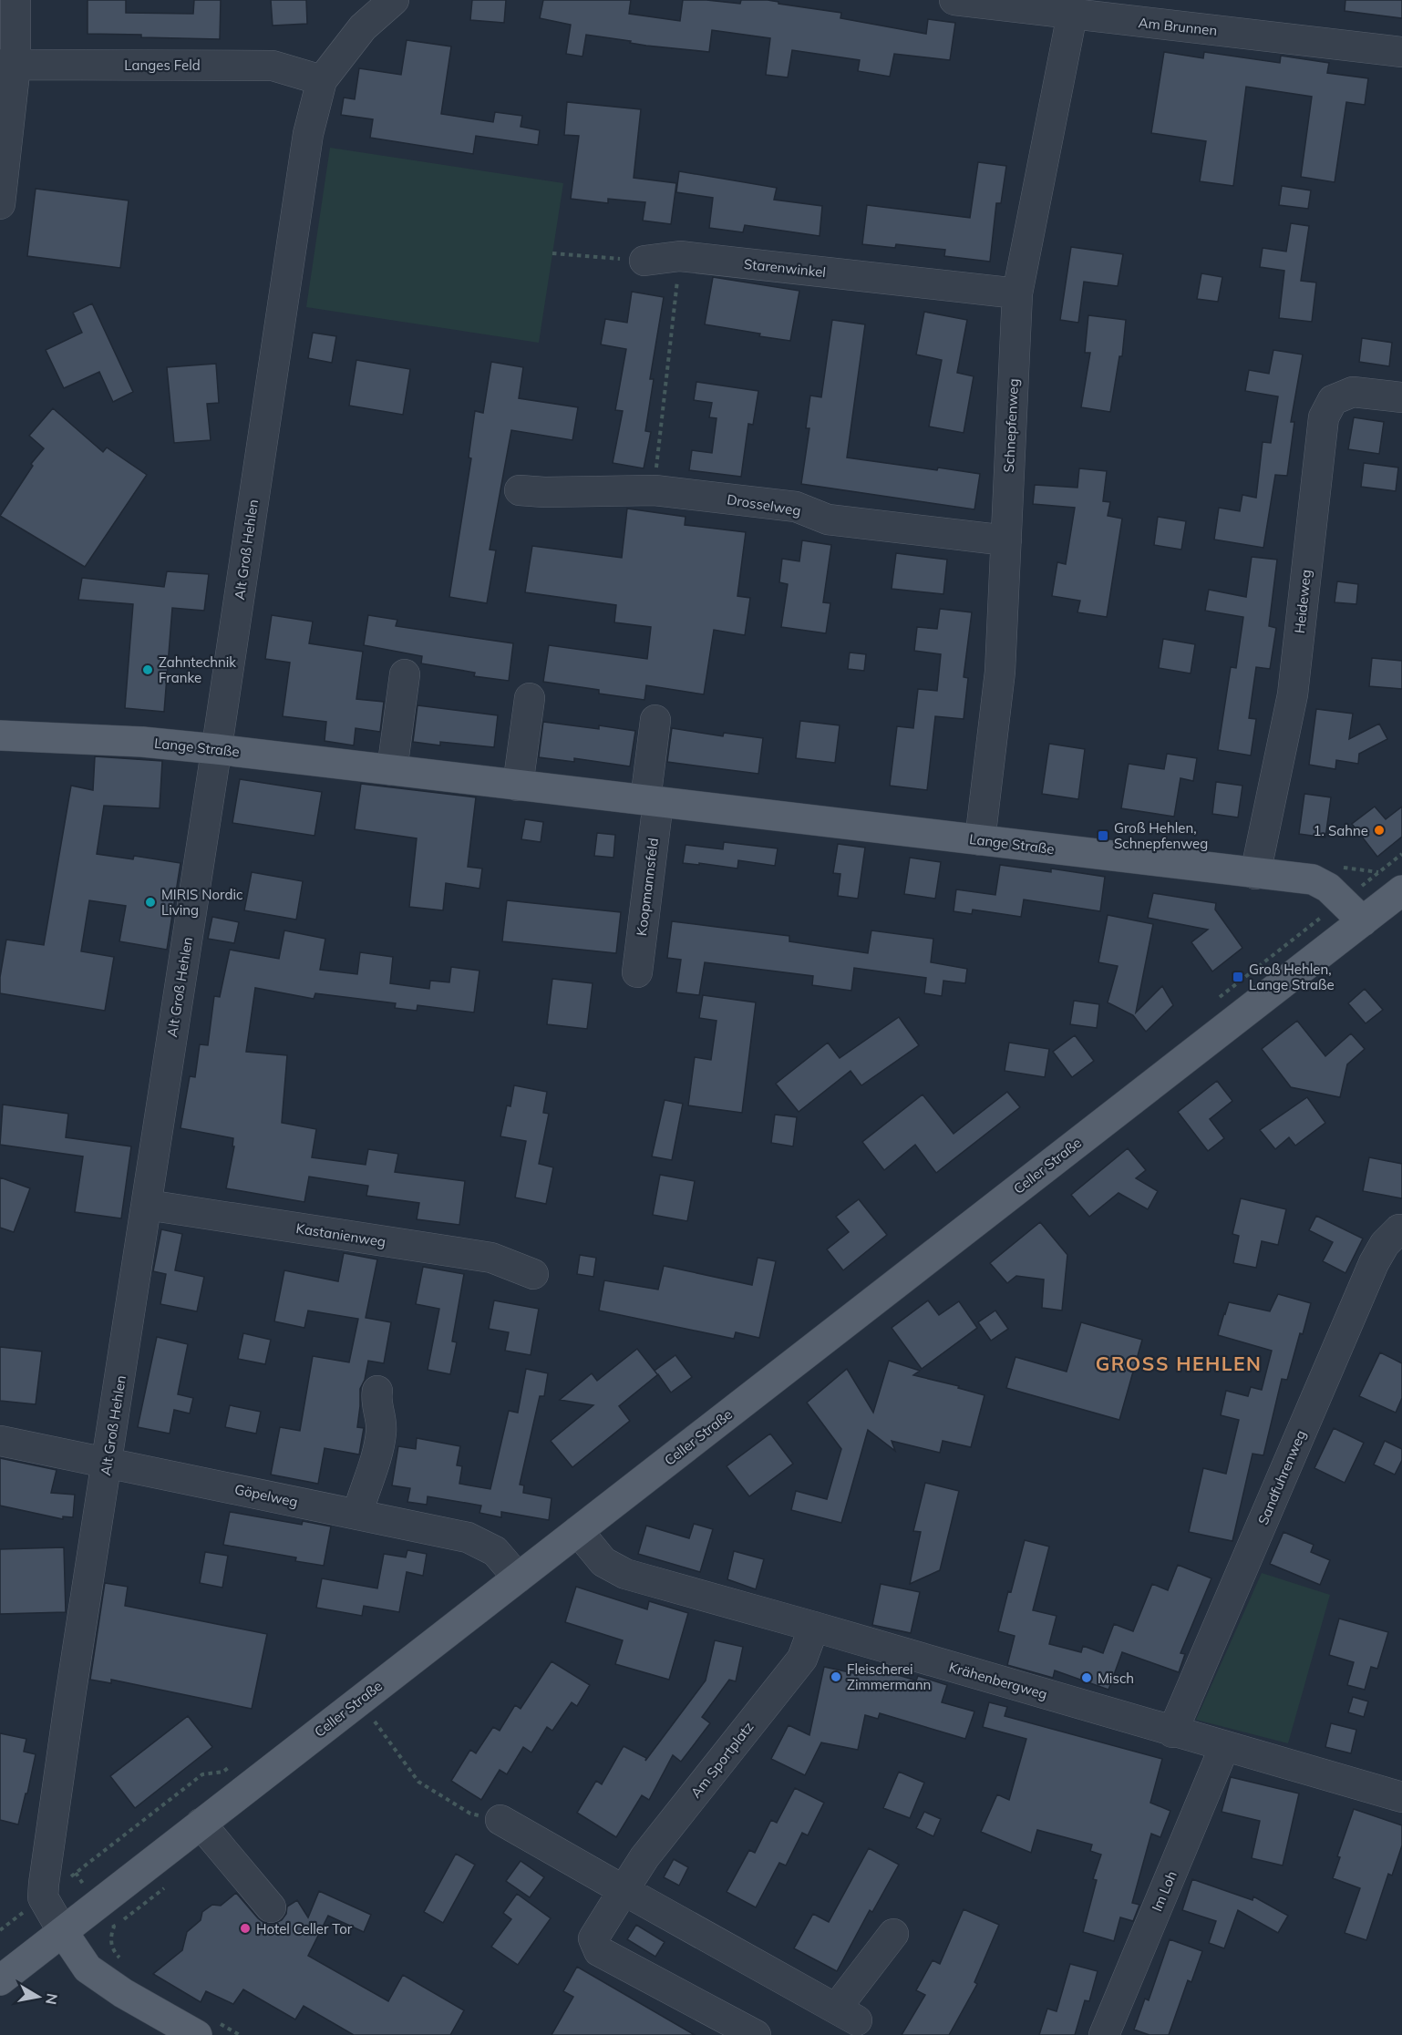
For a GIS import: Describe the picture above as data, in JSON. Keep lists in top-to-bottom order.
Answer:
{
  "streets": {
    "main road": ["Lange Straße", "Celler Straße"],
    "street": [
      "Am Brunnen",
      "Langes Feld",
      "Starenwinkel",
      "Schnepfenweg",
      "Drosselweg",
      "Alt Groß Hehlen",
      "Heideweg",
      "Koopmannsfeld",
      "Kastanienweg",
      "Sandfuhrenweg",
      "Göpelweg",
      "Krähenbergweg",
      "Am Sportplatz",
      "Im Loh"
    ]
  },
  "crossings": [
    ["Am Brunnen", "Schnepfenweg"],
    ["Langes Feld", "Alt Groß Hehlen"],
    ["Starenwinkel", "Schnepfenweg"],
    ["Schnepfenweg", "Drosselweg"],
    ["Schnepfenweg", "Lange Straße"],
    ["Alt Groß Hehlen", "Lange Straße"],
    ["Alt Groß Hehlen", "Celler Straße"],
    ["Alt Groß Hehlen", "Kastanienweg"],
    ["Alt Groß Hehlen", "Göpelweg"],
    ["Heideweg", "Lange Straße"],
    ["Lange Straße", "Koopmannsfeld"],
    ["Lange Straße", "Celler Straße"],
    ["Celler Straße", "Göpelweg"],
    ["Celler Straße", "Krähenbergweg"],
    ["Sandfuhrenweg", "Krähenbergweg"],
    ["Krähenbergweg", "Am Sportplatz"],
    ["Krähenbergweg", "Im Loh"]
  ],
  "districts": ["GROSS HEHLEN"],
  "places": {
    "other": [
      "Zahntechnik Franke",
      "1. Sahne",
      "MIRIS Nordic Living",
      "Fleischerei Zimmermann",
      "Misch",
      "Hotel Celler Tor"
    ],
    "transit": ["Groß Hehlen, Schnepfenweg", "Groß Hehlen, Lange Straße"]
  },
  "north": "right"
}
